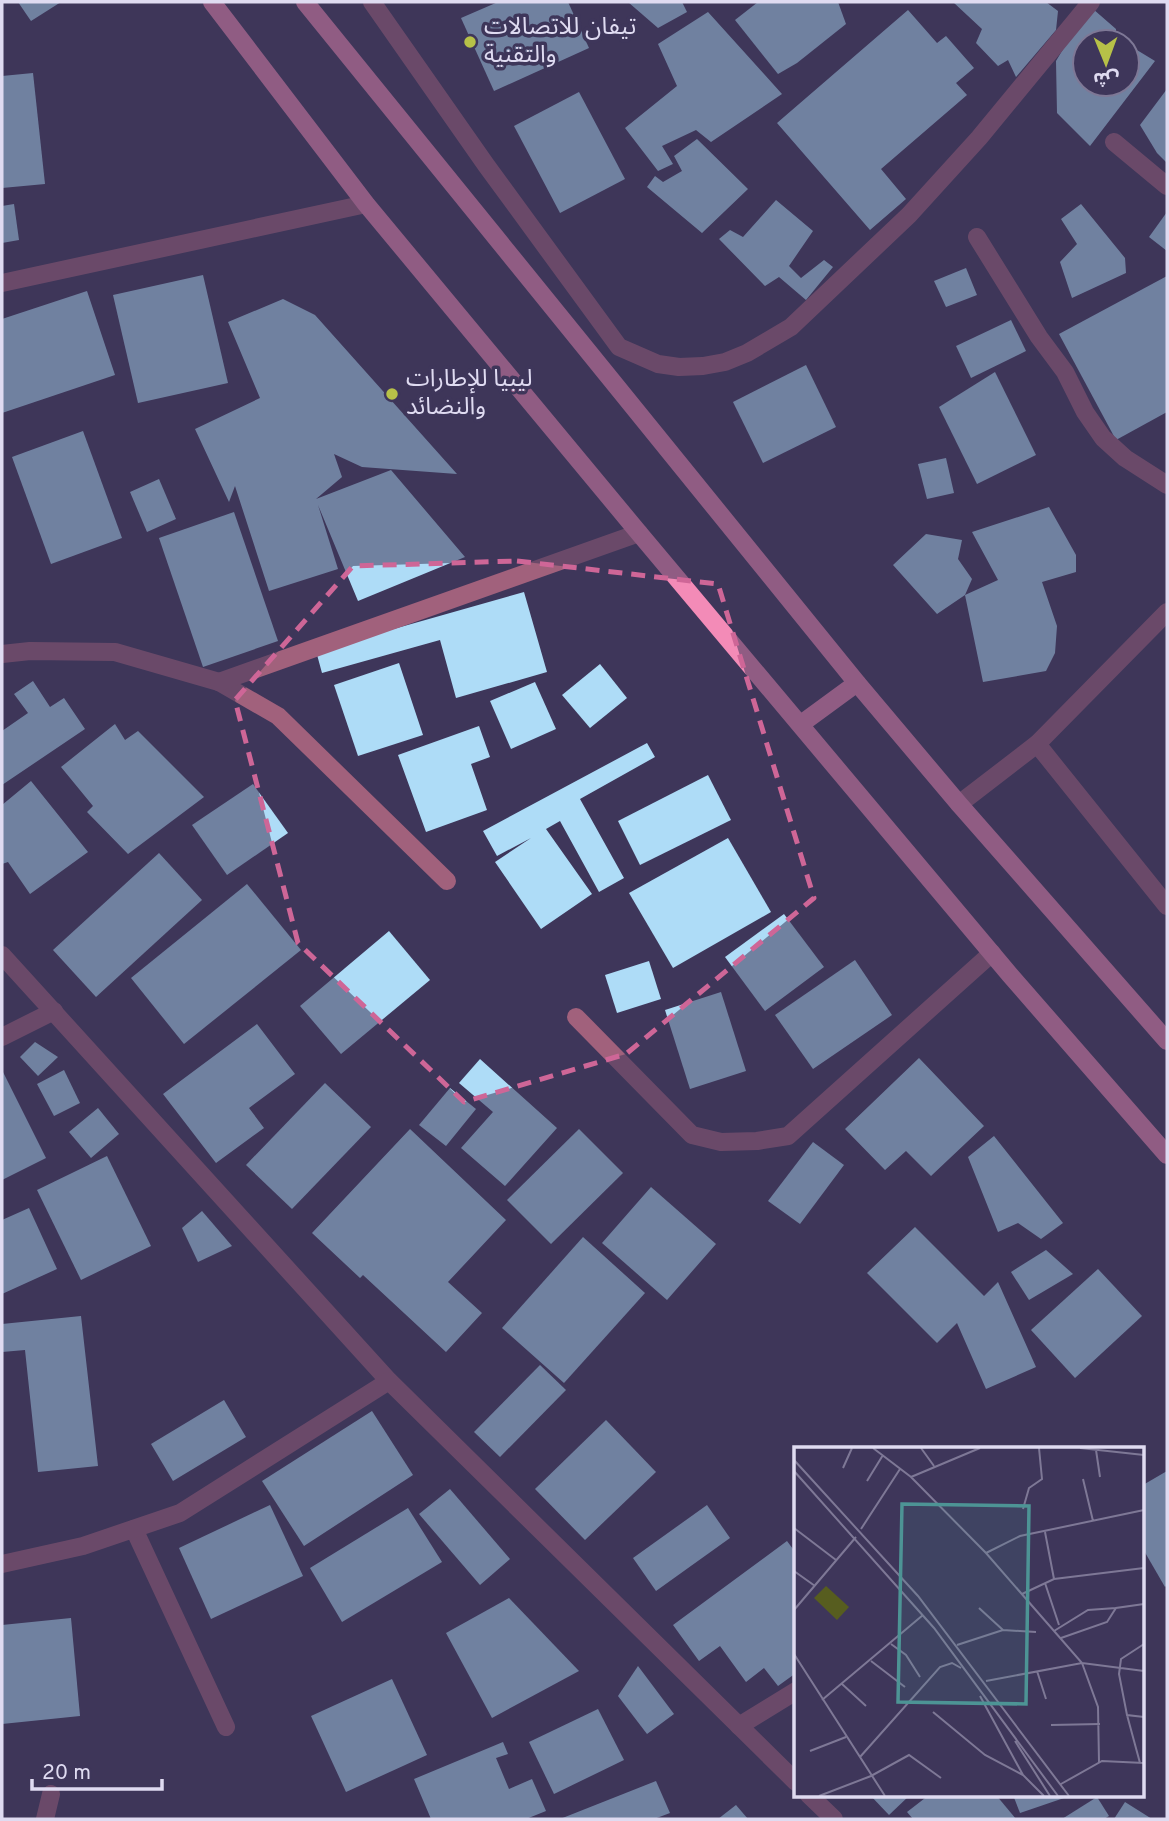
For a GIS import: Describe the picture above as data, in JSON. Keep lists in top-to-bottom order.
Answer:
{
  "places": ["تيفان للاتصالات والتقنية", "ليبيا للإطارات والنضائد"],
  "scale_bar": "20 m",
  "north": "bottom"
}
